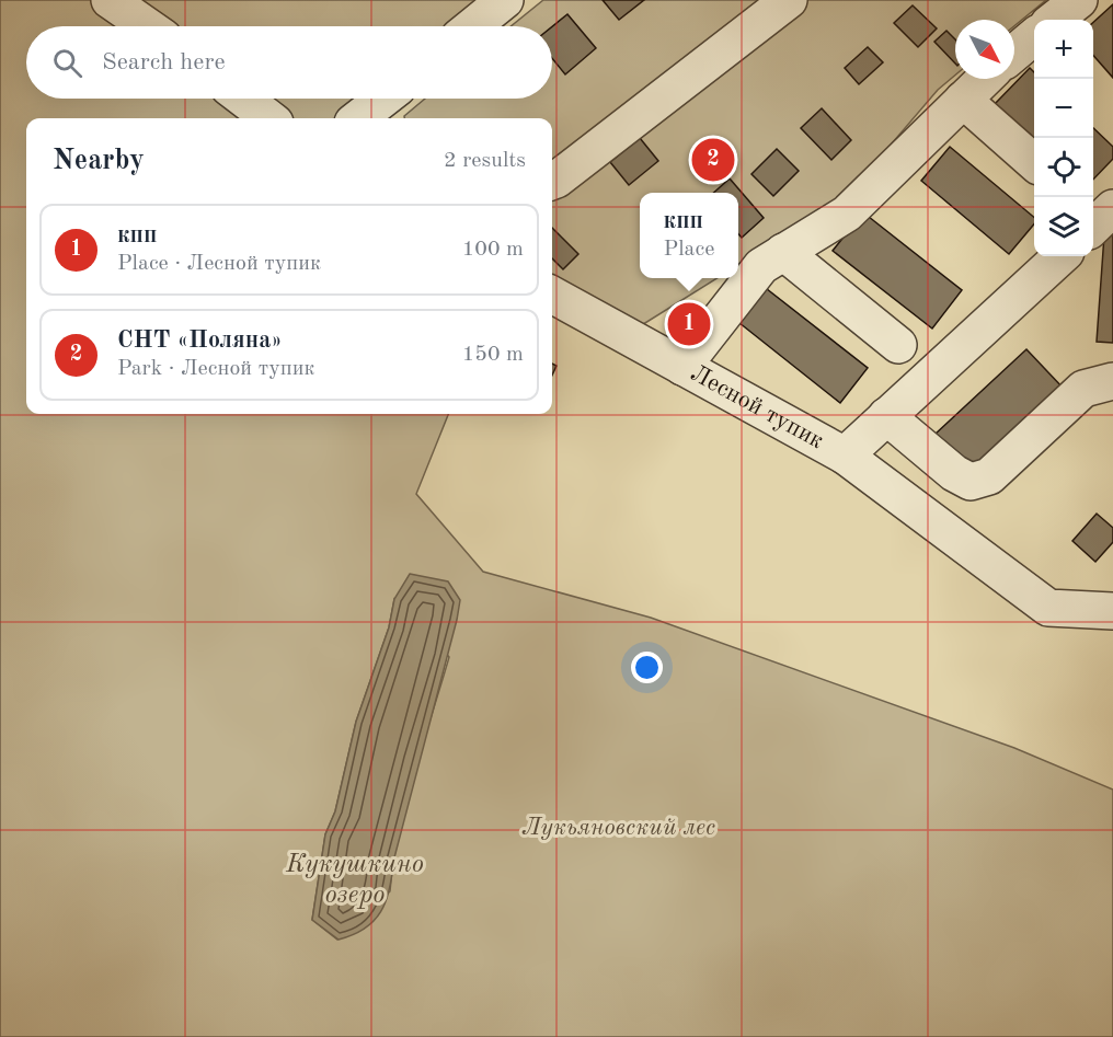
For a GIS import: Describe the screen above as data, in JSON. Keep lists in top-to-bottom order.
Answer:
{
  "streets": {
    "street": ["Лесной тупик"]
  },
  "water": ["Кукушкино озеро"],
  "parks": ["Лукьяновский лес"],
  "north": "bottom right",
  "page": {
    "map_buttons": ["+", "−"],
    "search": "Search here",
    "heading": ["Nearby", "2 results"],
    "pins": ["2", "1"],
    "popup": ["кпп", "Place"],
    "list": [
      {
        "mark": "1",
        "name": "кпп",
        "note": "Place · Лесной тупик",
        "value": "100 m"
      },
      {
        "mark": "2",
        "name": "СНТ «Поляна»",
        "note": "Park · Лесной тупик",
        "value": "150 m"
      }
    ]
  }
}
